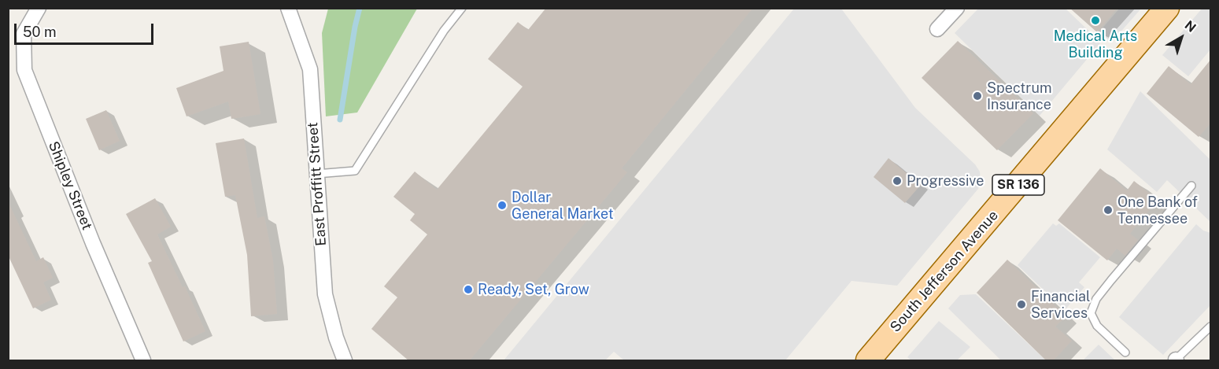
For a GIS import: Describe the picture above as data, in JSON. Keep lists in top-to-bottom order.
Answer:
{
  "streets": {
    "main road": ["SR 136", "South Jefferson Avenue"],
    "street": ["East Proffitt Street", "Shipley Street"]
  },
  "places": [
    "Medical Arts Building",
    "Spectrum Insurance",
    "Progressive",
    "Dollar General Market",
    "One Bank of Tennessee",
    "Ready, Set, Grow",
    "Financial Services"
  ],
  "scale_bar": "50 m",
  "north": "top right"
}
